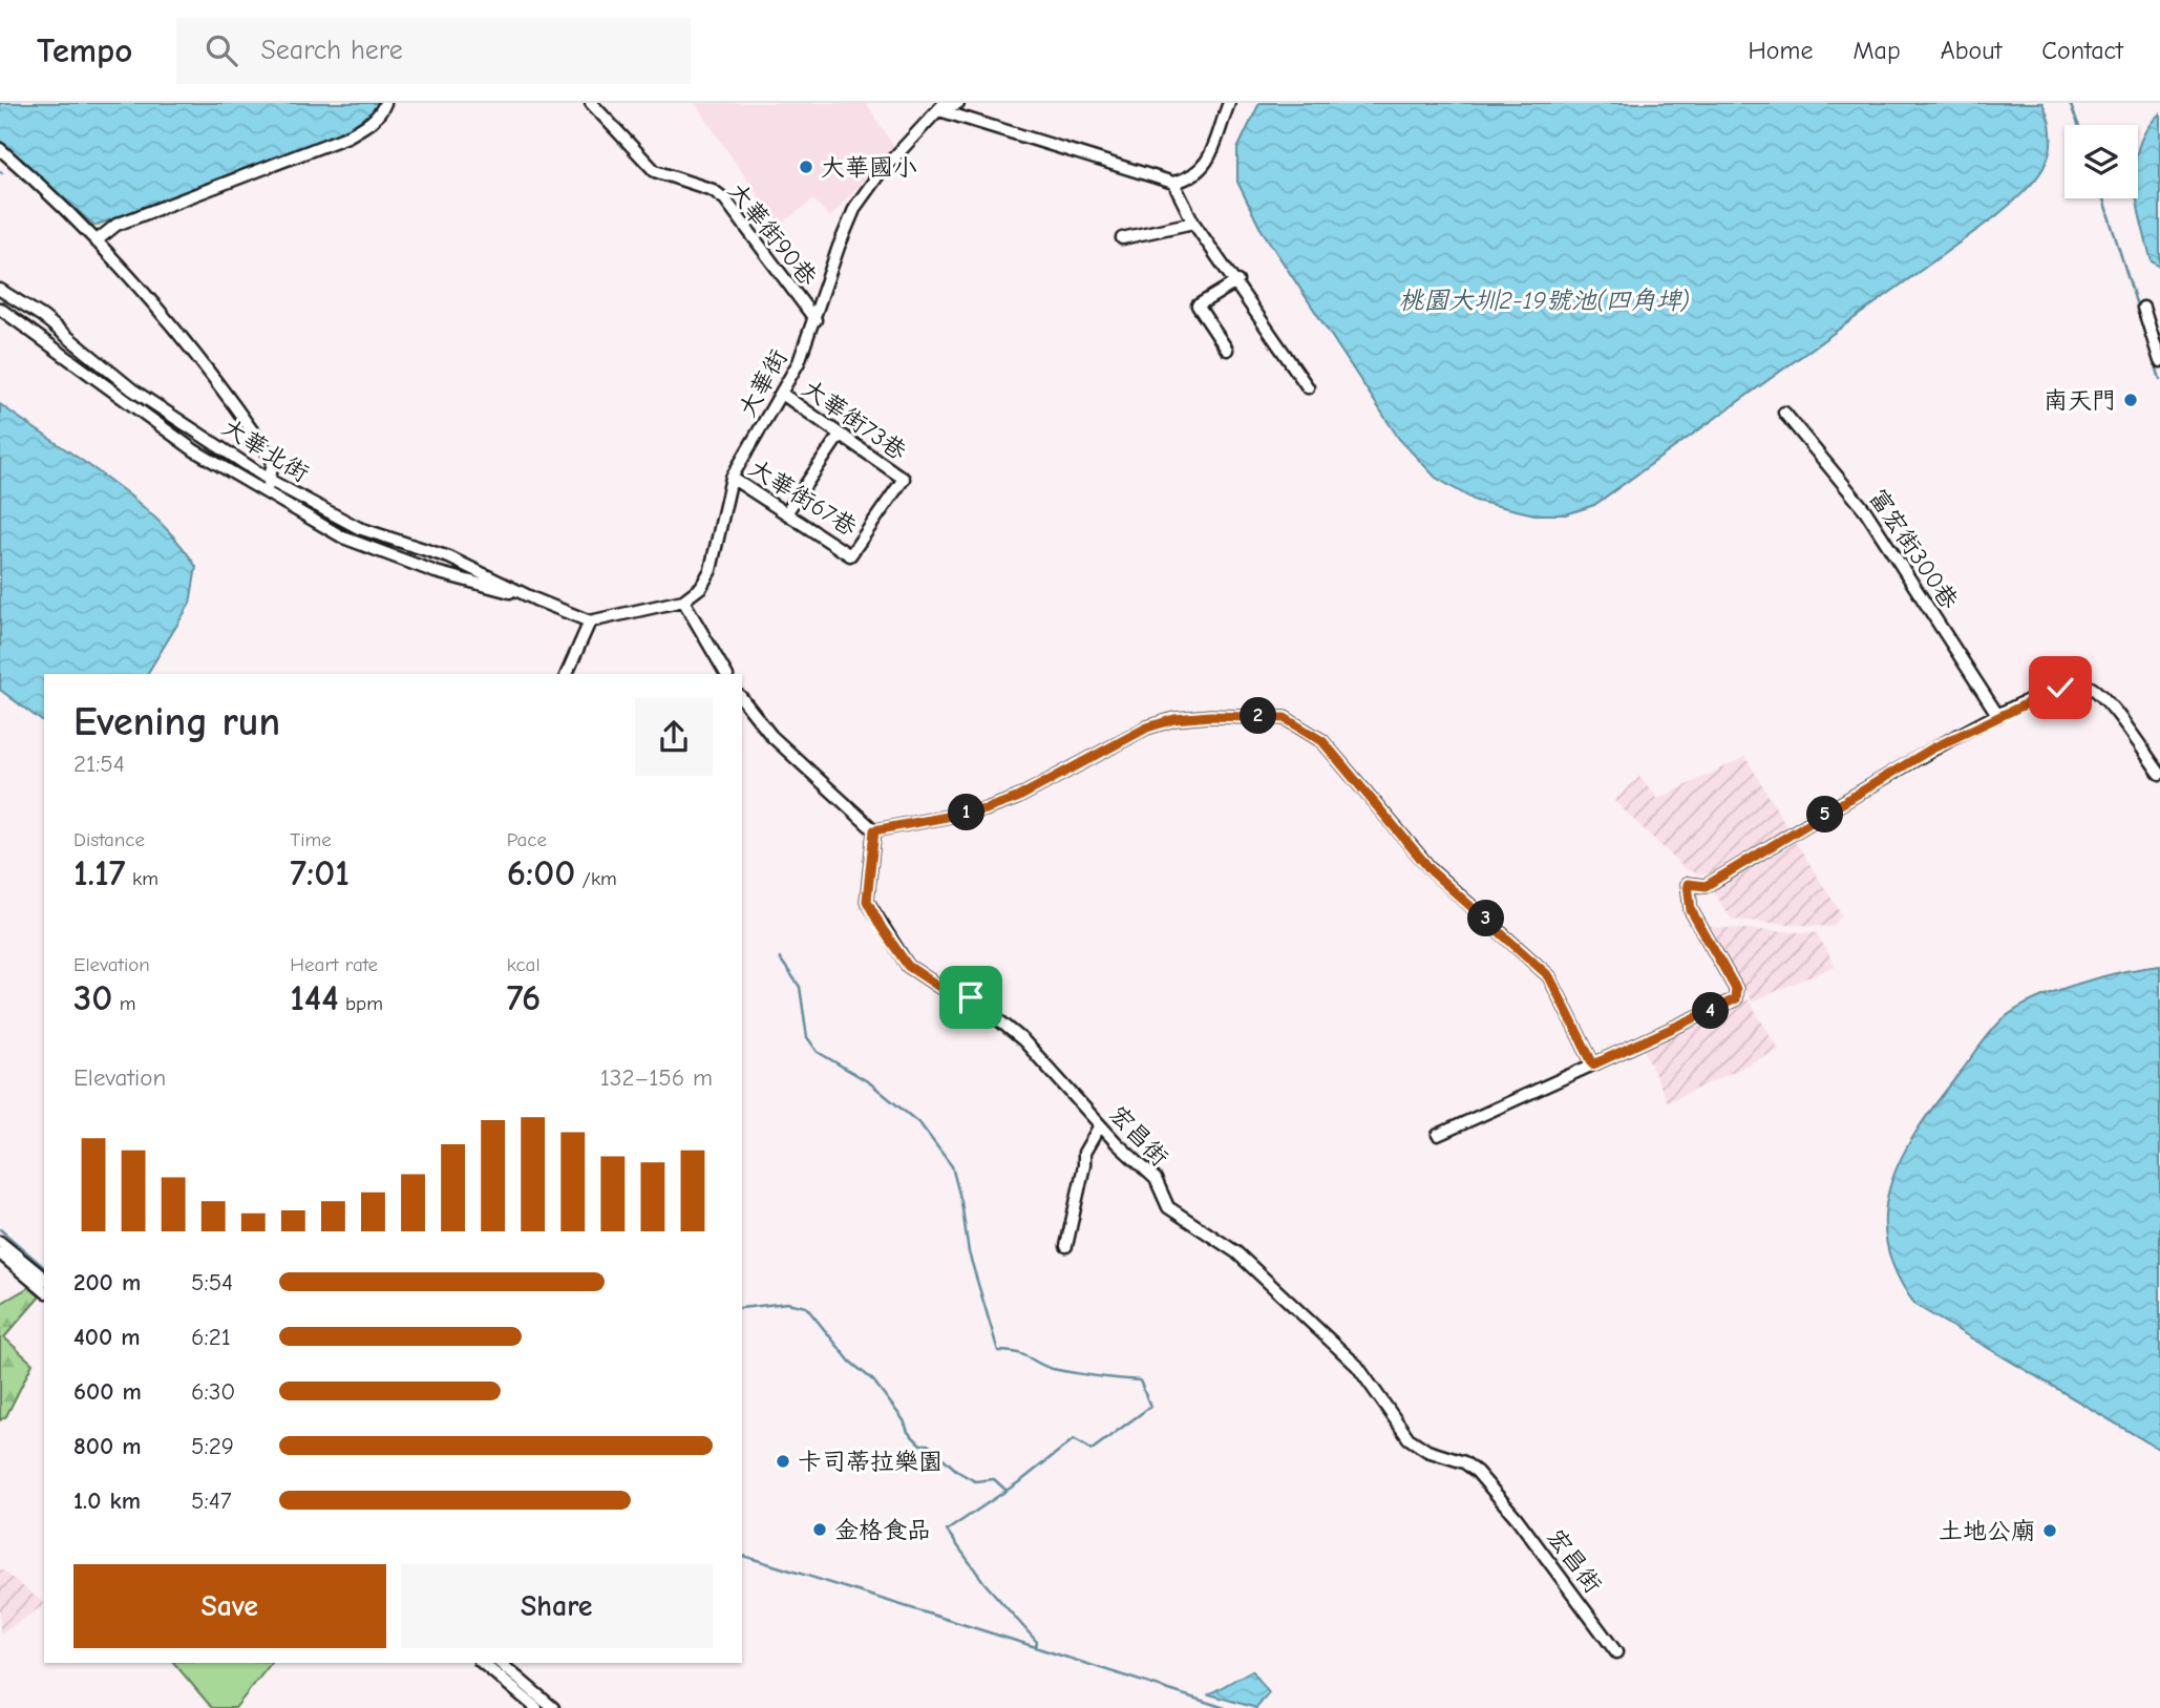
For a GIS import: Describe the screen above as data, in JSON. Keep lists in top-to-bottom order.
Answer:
{
  "streets": {
    "street": [
      "大華街90巷",
      "大華街",
      "大華街73巷",
      "大華北街",
      "大華街67巷",
      "富宏街300巷",
      "宏昌街"
    ]
  },
  "crossings": [
    ["大華街90巷", "大華街"],
    ["大華街", "大華街73巷"],
    ["大華街", "大華街67巷"],
    ["大華街73巷", "大華街67巷"]
  ],
  "water": ["桃園大圳2-19號池(四角埤)"],
  "places": [
    "大華國小",
    "南天門",
    "卡司蒂拉樂園",
    "金格食品",
    "土地公廟"
  ],
  "page": {
    "header": "Tempo",
    "search": "Search here",
    "nav": [
      "Home",
      "Map",
      "About",
      "Contact"
    ],
    "heading": ["Evening run", "21:54"],
    "pins": [
      "2",
      "1",
      "5",
      "3",
      "4"
    ],
    "stats": [
      ["Distance", "1.17 km"],
      ["Time", "7:01"],
      ["Pace", "6:00 /km"],
      ["Elevation", "30 m"],
      ["Heart rate", "144 bpm"],
      ["kcal", "76"]
    ],
    "chart": ["Elevation", "132–156 m"],
    "list": [
      {
        "name": "200 m",
        "note": "5:54"
      },
      {
        "name": "400 m",
        "note": "6:21"
      },
      {
        "name": "600 m",
        "note": "6:30"
      },
      {
        "name": "800 m",
        "note": "5:29"
      },
      {
        "name": "1.0 km",
        "note": "5:47"
      }
    ],
    "buttons": ["Save", "Share"]
  }
}
